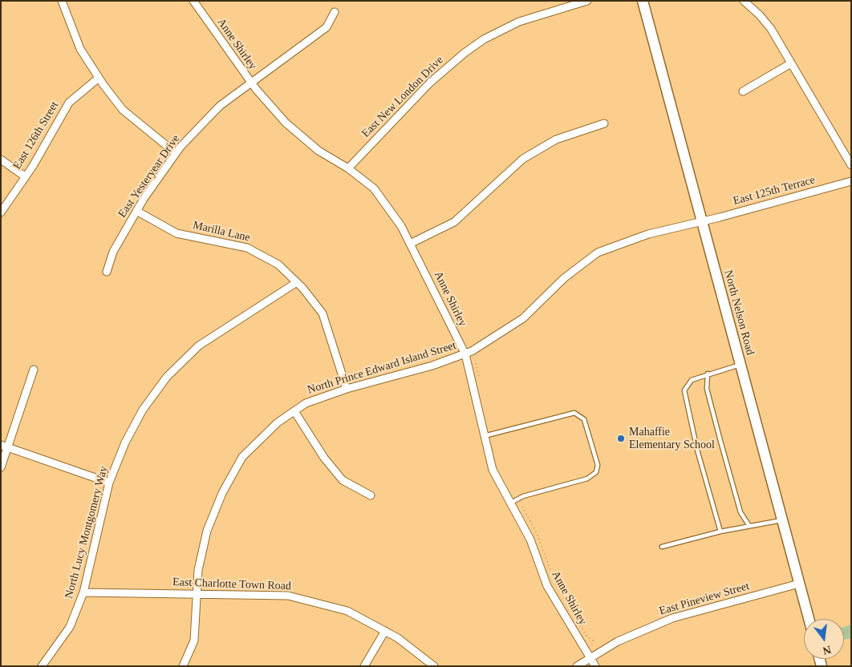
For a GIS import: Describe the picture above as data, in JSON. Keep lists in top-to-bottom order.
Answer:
{
  "streets": {
    "street": [
      "Anne Shirley",
      "East New London Drive",
      "East 126th Street",
      "East Yesteryear Drive",
      "East 125th Terrace",
      "Marilla Lane",
      "North Nelson Road",
      "North Prince Edward Island Street",
      "North Lucy Montgomery Way",
      "East Charlotte Town Road",
      "East Pineview Street"
    ]
  },
  "crossings": [
    ["Anne Shirley", "East New London Drive"],
    ["Anne Shirley", "East Yesteryear Drive"],
    ["Anne Shirley", "North Prince Edward Island Street"],
    ["Anne Shirley", "East Pineview Street"],
    ["East Yesteryear Drive", "Marilla Lane"],
    ["East 125th Terrace", "North Nelson Road"],
    ["East 125th Terrace", "North Prince Edward Island Street"],
    ["Marilla Lane", "North Prince Edward Island Street"],
    ["Marilla Lane", "North Lucy Montgomery Way"],
    ["North Nelson Road", "North Prince Edward Island Street"],
    ["North Nelson Road", "East Pineview Street"],
    ["North Prince Edward Island Street", "East Charlotte Town Road"],
    ["North Lucy Montgomery Way", "East Charlotte Town Road"]
  ],
  "places": ["Mahaffie Elementary School"],
  "north": "bottom"
}
